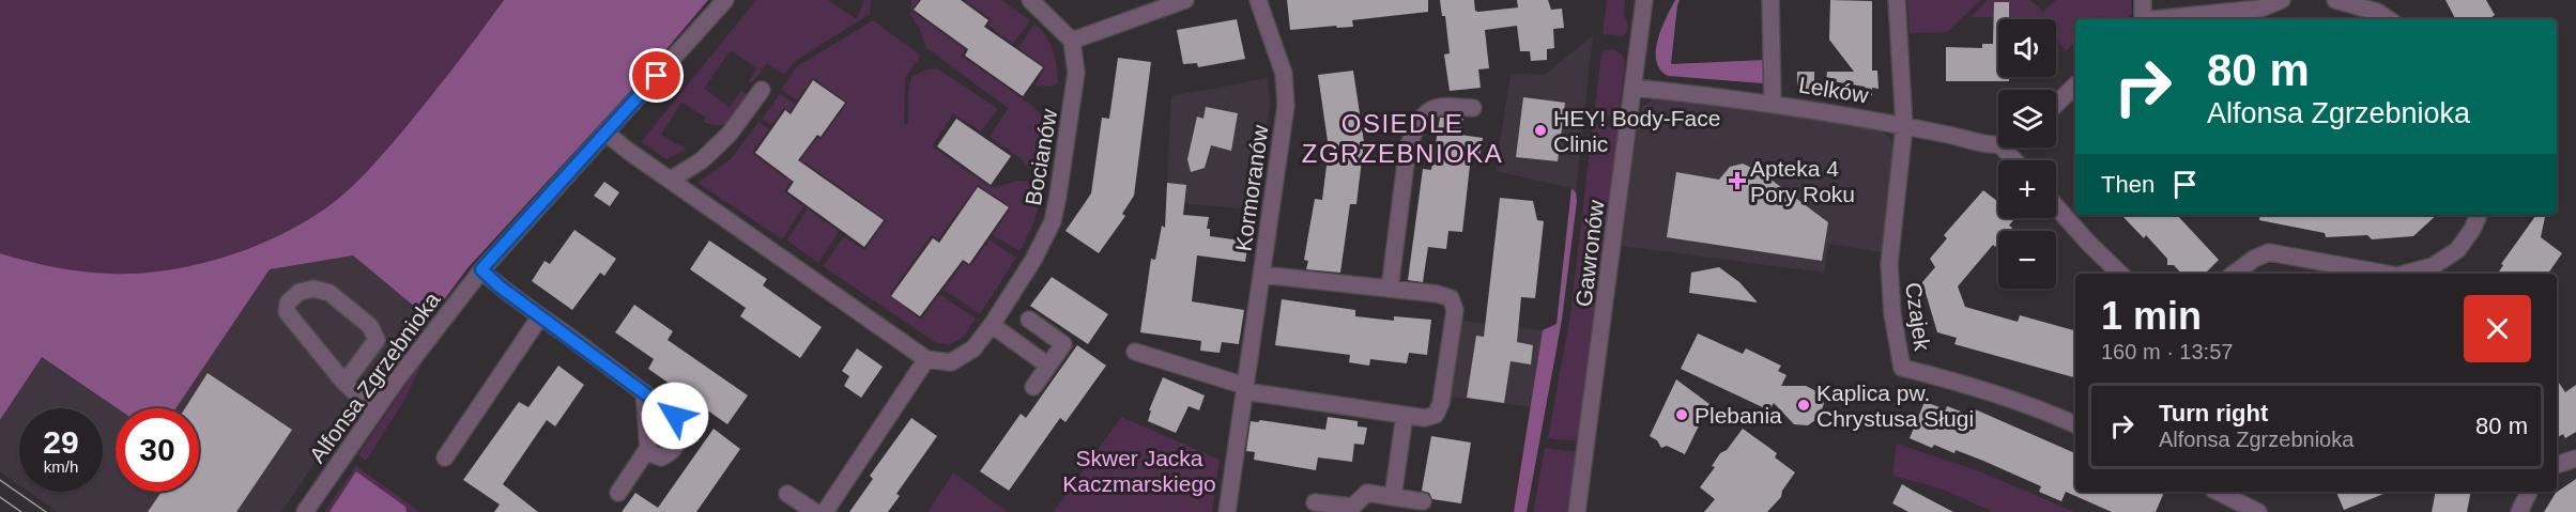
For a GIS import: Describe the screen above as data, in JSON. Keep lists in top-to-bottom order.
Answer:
{
  "streets": {
    "street": [
      "Lelków",
      "Bocianów",
      "Kormoranów",
      "Gawronów",
      "Czajek",
      "Alfonsa Zgrzebnioka"
    ]
  },
  "crossings": [
    ["Lelków", "Gawronów"],
    ["Lelków", "Czajek"]
  ],
  "districts": ["OSIEDLE ZGRZEBNIOKA"],
  "parks": ["Skwer Jacka Kaczmarskiego"],
  "places": {
    "other": ["HEY! Body-Face Clinic", "Kaplica pw. Chrystusa Sługi", "Plebania"],
    "health": ["Apteka 4 Pory Roku"]
  },
  "page": {
    "map_buttons": ["+", "−"],
    "turn": ["80 m", "Alfonsa Zgrzebnioka"],
    "then": "Then",
    "heading": ["1 min", "160 m · 13:57"],
    "list": [
      {
        "name": "Turn right",
        "note": "Alfonsa Zgrzebnioka",
        "value": "80 m"
      }
    ],
    "speed": "29 km/h",
    "limit": "30"
  }
}
